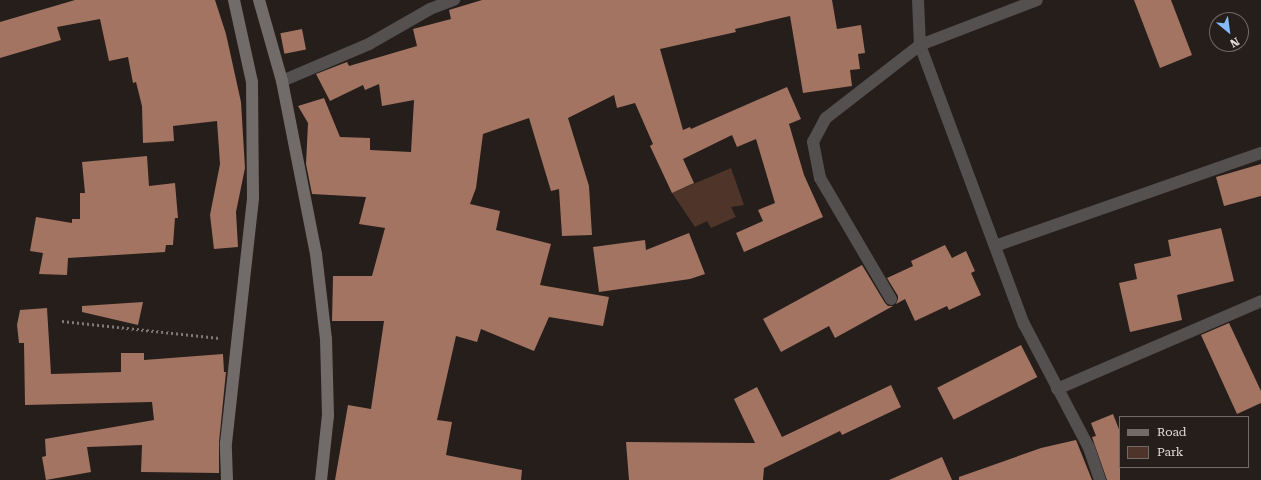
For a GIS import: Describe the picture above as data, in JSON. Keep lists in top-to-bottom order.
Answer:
{
  "legend": ["Road", "Park"],
  "north": "bottom right"
}
